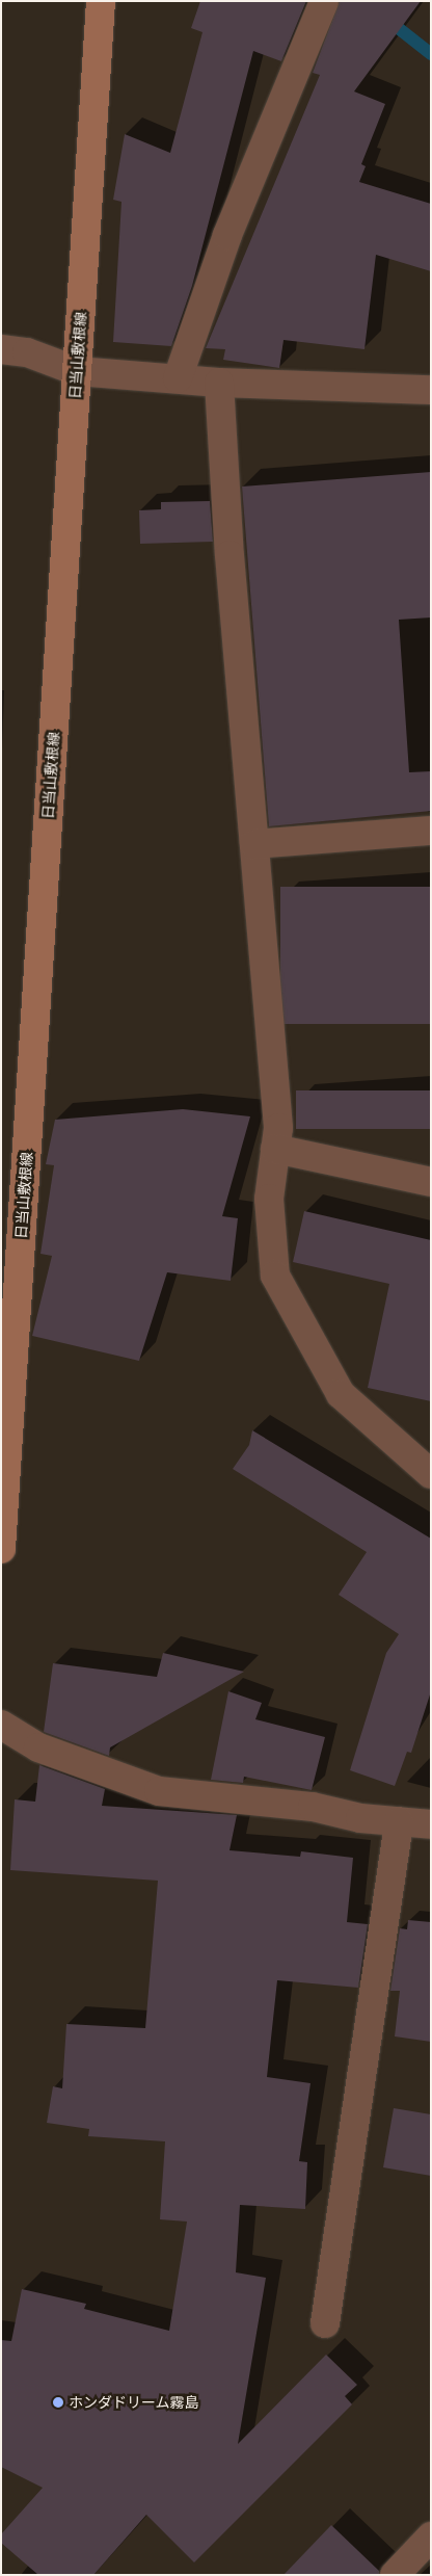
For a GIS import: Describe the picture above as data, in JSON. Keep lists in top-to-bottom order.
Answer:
{
  "streets": {
    "main road": ["日当山敷根線"]
  },
  "places": ["ホンダドリーム霧島"]
}
